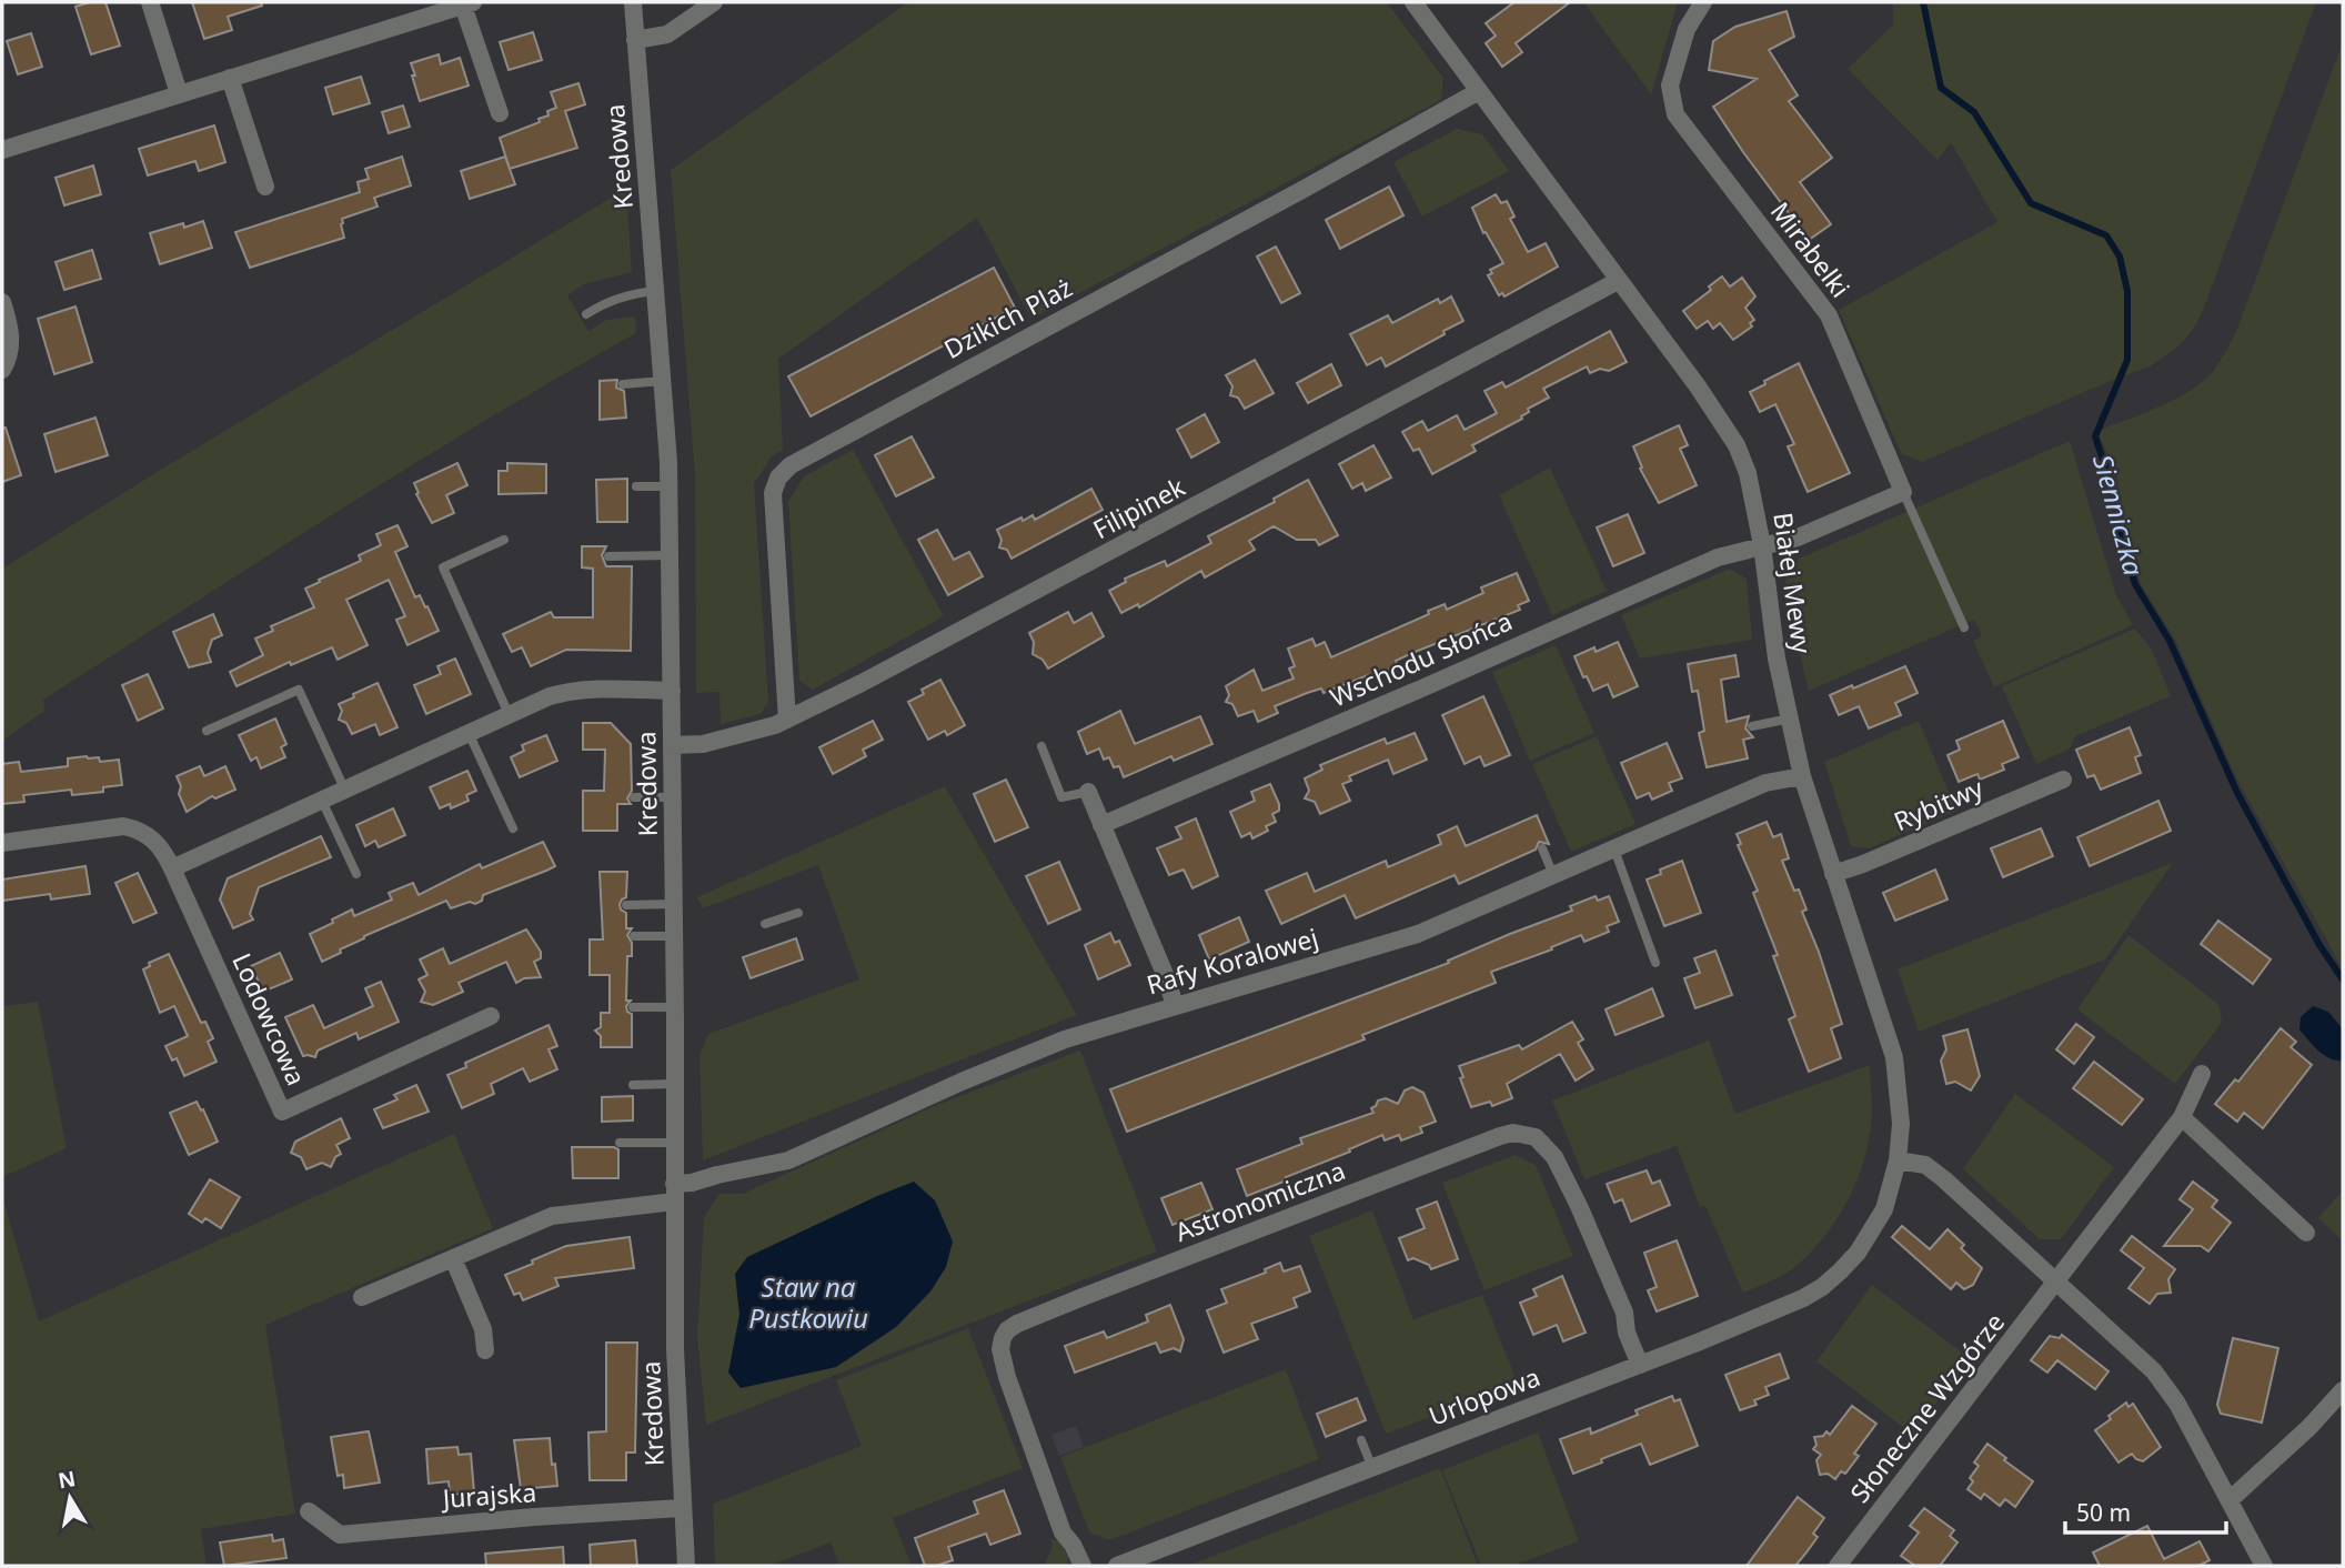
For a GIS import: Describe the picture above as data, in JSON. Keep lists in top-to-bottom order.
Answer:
{
  "streets": {
    "street": [
      "Kredowa",
      "Mirabelki",
      "Dzikich Plaż",
      "Filipinek",
      "Białej Mewy",
      "Wschodu Słońca",
      "Rybitwy",
      "Rafy Koralowej",
      "Lodowcowa",
      "Astronomiczna",
      "Urlopowa",
      "Słoneczne Wzgórze",
      "Jurajska"
    ]
  },
  "crossings": [
    ["Kredowa", "Filipinek"],
    ["Kredowa", "Rafy Koralowej"],
    ["Kredowa", "Jurajska"],
    ["Mirabelki", "Wschodu Słońca"],
    ["Dzikich Plaż", "Filipinek"],
    ["Dzikich Plaż", "Białej Mewy"],
    ["Filipinek", "Białej Mewy"],
    ["Białej Mewy", "Wschodu Słońca"],
    ["Białej Mewy", "Rybitwy"],
    ["Białej Mewy", "Rafy Koralowej"],
    ["Białej Mewy", "Urlopowa"],
    ["Astronomiczna", "Urlopowa"]
  ],
  "water": ["Sienniczka", "Staw na Pustkowiu"],
  "scale_bar": "50 m",
  "north": "top"
}
